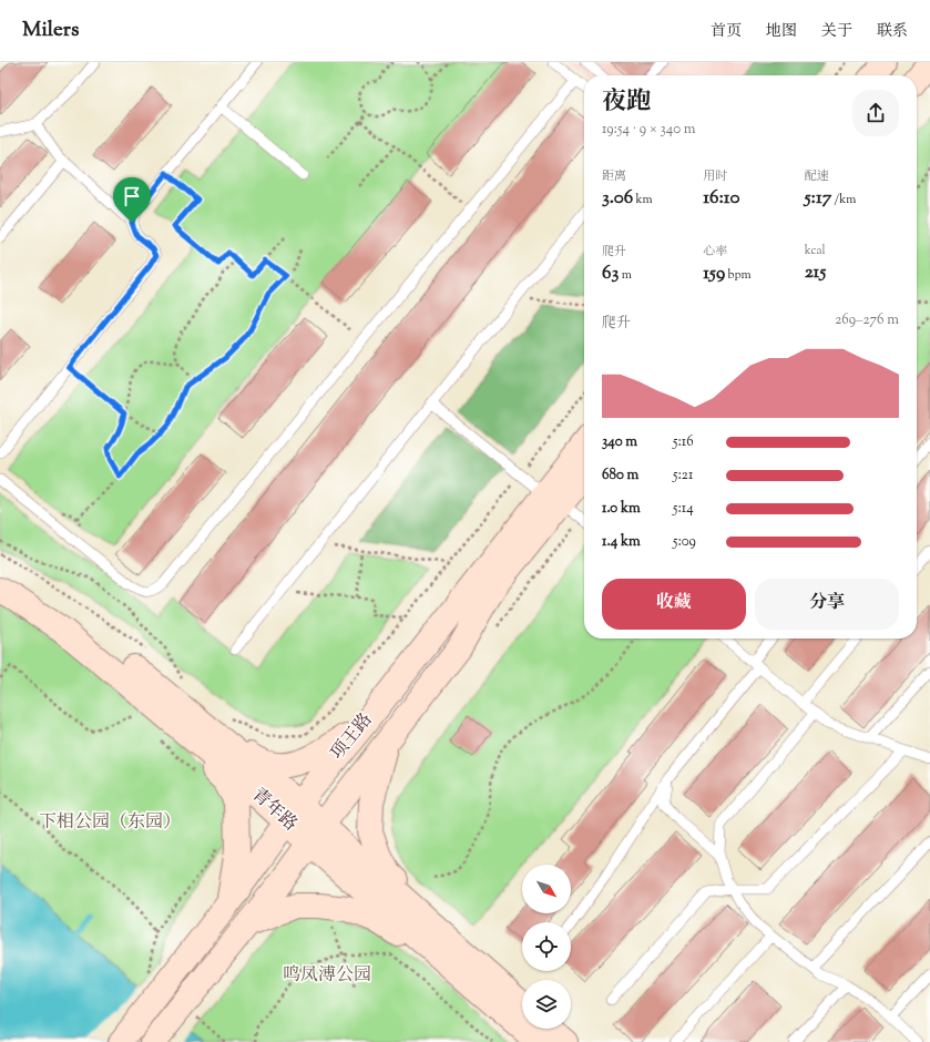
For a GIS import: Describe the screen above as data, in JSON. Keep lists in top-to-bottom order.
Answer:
{
  "streets": {
    "main road": ["项王路", "青年路"]
  },
  "crossings": [
    ["项王路", "青年路"]
  ],
  "parks": ["下相公园（东园）", "鸣凤溥公园"],
  "north": "bottom right",
  "page": {
    "header": "Milers",
    "nav": [
      "首页",
      "地图",
      "关于",
      "联系"
    ],
    "heading": ["夜跑", "19:54 · 9 × 340 m"],
    "stats": [
      ["距离", "3.06 km"],
      ["用时", "16:10"],
      ["配速", "5:17 /km"],
      ["爬升", "63 m"],
      ["心率", "159 bpm"],
      ["kcal", "215"]
    ],
    "chart": ["爬升", "269–276 m"],
    "list": [
      {
        "name": "340 m",
        "note": "5:16"
      },
      {
        "name": "680 m",
        "note": "5:21"
      },
      {
        "name": "1.0 km",
        "note": "5:14"
      },
      {
        "name": "1.4 km",
        "note": "5:09"
      }
    ],
    "buttons": ["收藏", "分享"]
  }
}
